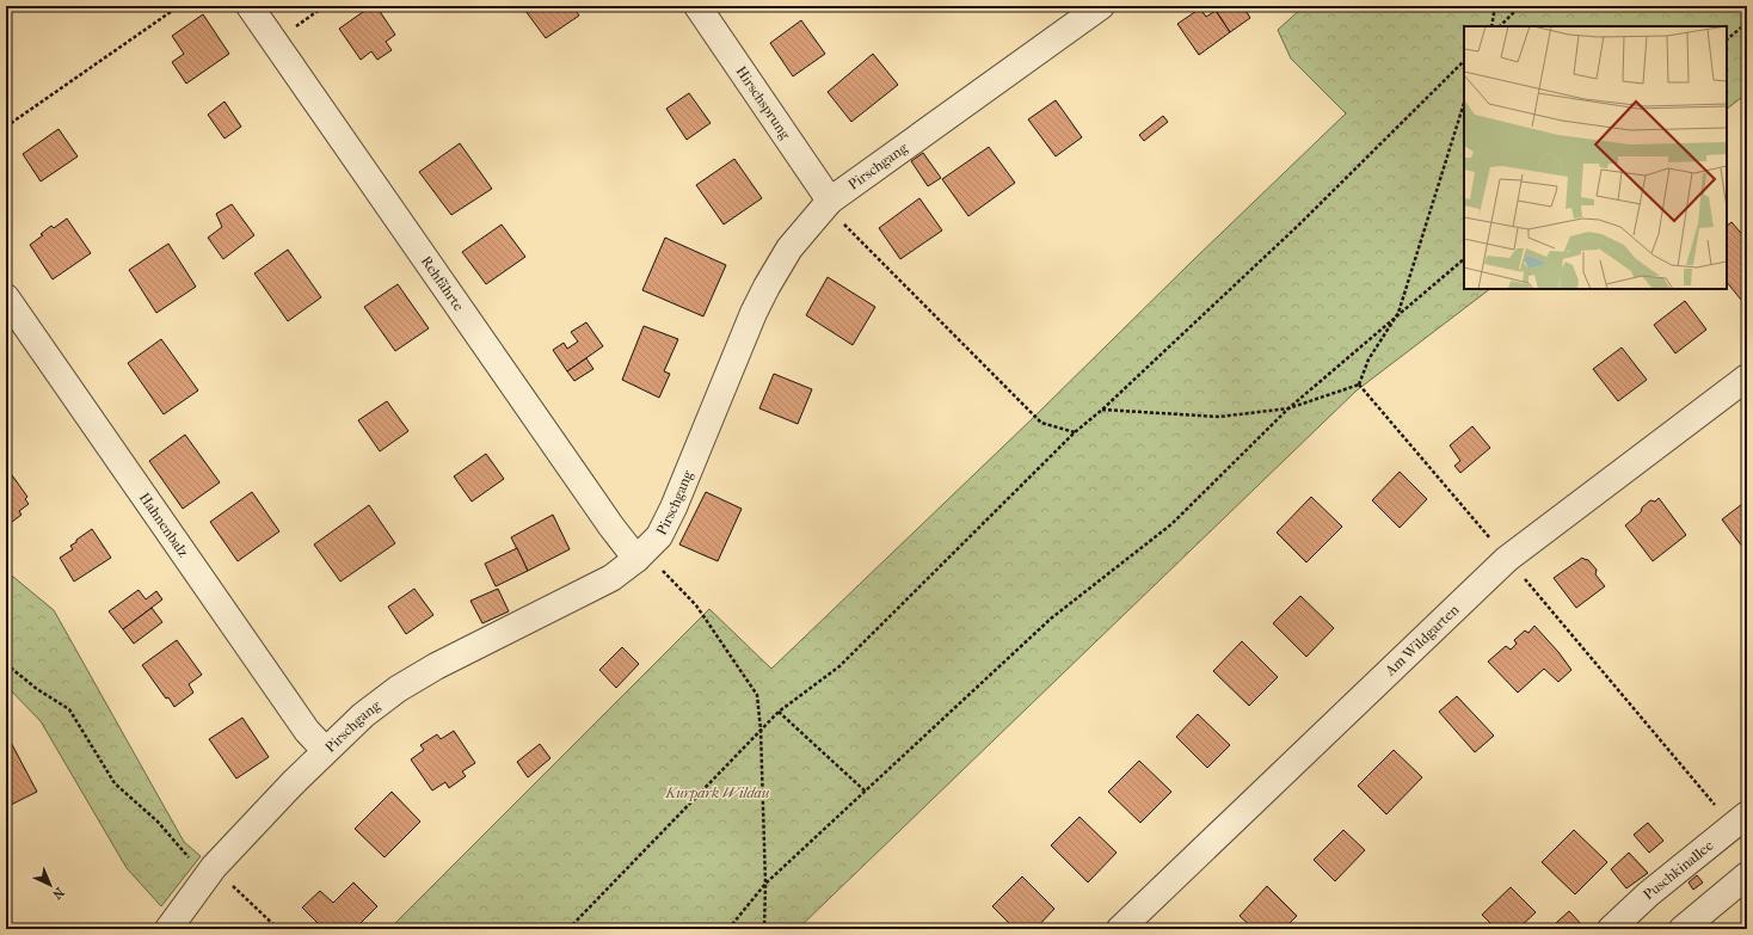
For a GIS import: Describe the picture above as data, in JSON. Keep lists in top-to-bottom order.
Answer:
{
  "streets": {
    "street": [
      "Hirschsprung",
      "Pirschgang",
      "Rehfährte",
      "Hahnenbalz",
      "Am Wildgarten",
      "Puschkinallee"
    ]
  },
  "crossings": [
    ["Hirschsprung", "Pirschgang"],
    ["Pirschgang", "Rehfährte"],
    ["Pirschgang", "Hahnenbalz"]
  ],
  "parks": ["Kurpark Wildau"],
  "north": "bottom right"
}
